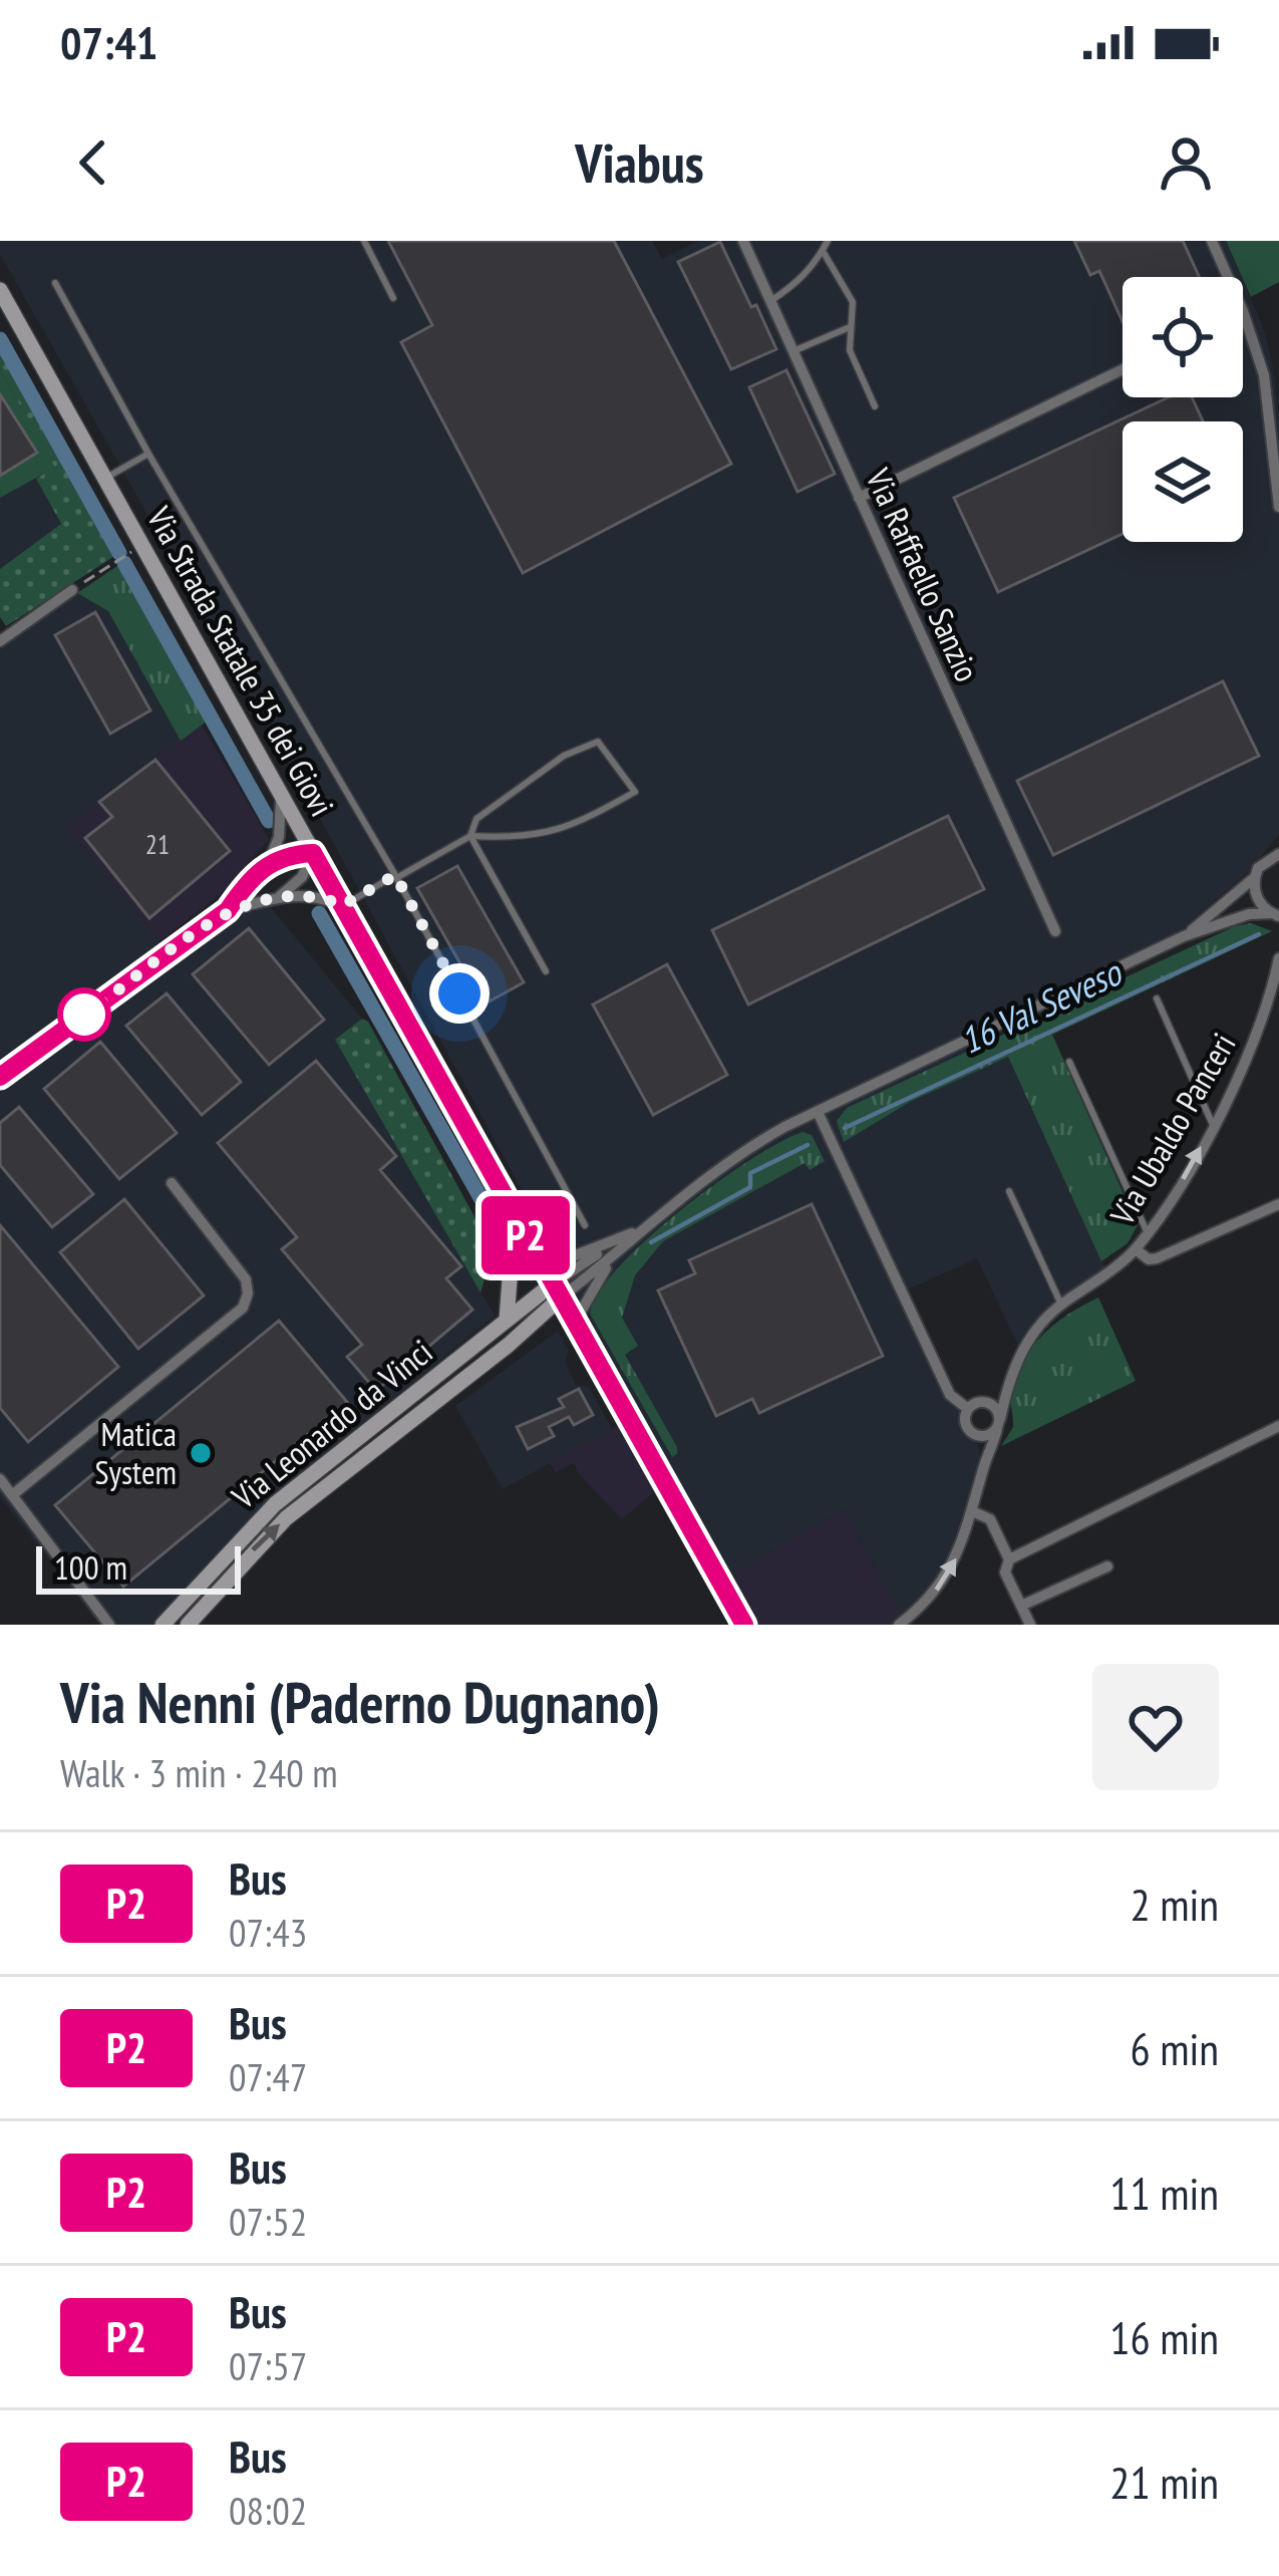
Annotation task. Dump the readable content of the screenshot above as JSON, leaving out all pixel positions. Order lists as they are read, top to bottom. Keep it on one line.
{"streets":{"main road":["Via Strada Statale 35 dei Giovi","Via Leonardo da Vinci"],"street":["Via Raffaello Sanzio","Via Ubaldo Panceri"]},"crossings":[["Via Strada Statale 35 dei Giovi","Via Leonardo da Vinci"]],"water":["16 Val Seveso"],"places":["Matica System"],"lines":["bus line P2"],"house_numbers":["21"],"scale_bar":"100 m","page":{"status":"07:41","header":"Viabus","on_map":"P2","scale":"100 m","heading":["Via Nenni (Paderno Dugnano)","Walk · 3 min · 240 m"],"list":[{"mark":"P2","name":"Bus","note":"07:43","value":"2 min"},{"mark":"P2","name":"Bus","note":"07:47","value":"6 min"},{"mark":"P2","name":"Bus","note":"07:52","value":"11 min"},{"mark":"P2","name":"Bus","note":"07:57","value":"16 min"},{"mark":"P2","name":"Bus","note":"08:02","value":"21 min"}]}}
